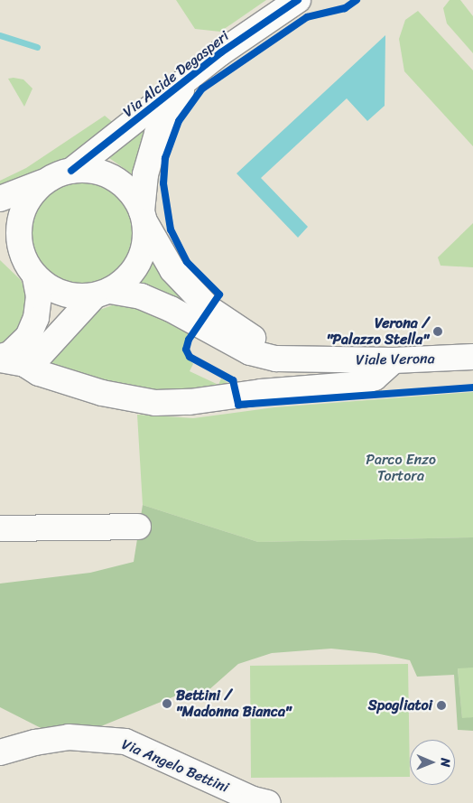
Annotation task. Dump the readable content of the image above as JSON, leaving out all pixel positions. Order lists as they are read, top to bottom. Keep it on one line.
{"streets":{"main road":["Via Alcide Degasperi","Viale Verona","Via Angelo Bettini"]},"crossings":[["Via Alcide Degasperi","Viale Verona"]],"parks":["Parco Enzo Tortora"],"places":["Verona / \"Palazzo Stella\"","Bettini / \"Madonna Bianca\"","Spogliatoi"],"north":"right"}
